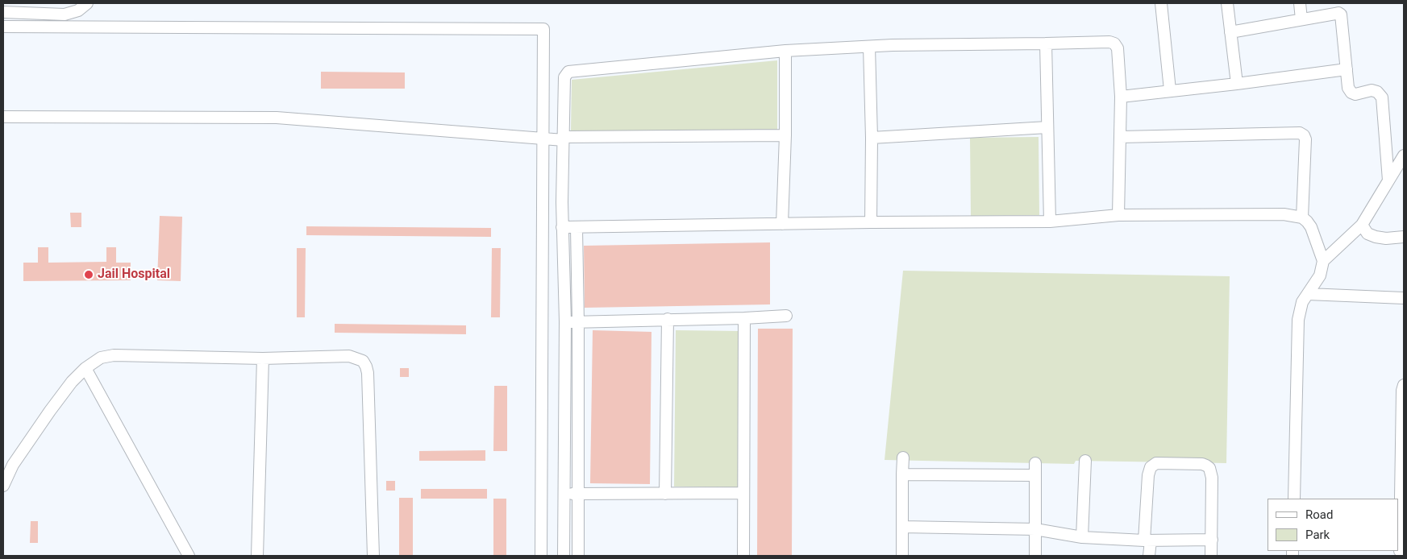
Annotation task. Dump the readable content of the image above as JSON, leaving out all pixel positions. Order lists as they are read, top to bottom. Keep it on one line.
{"places":["Jail Hospital"],"legend":["Road","Park"]}
